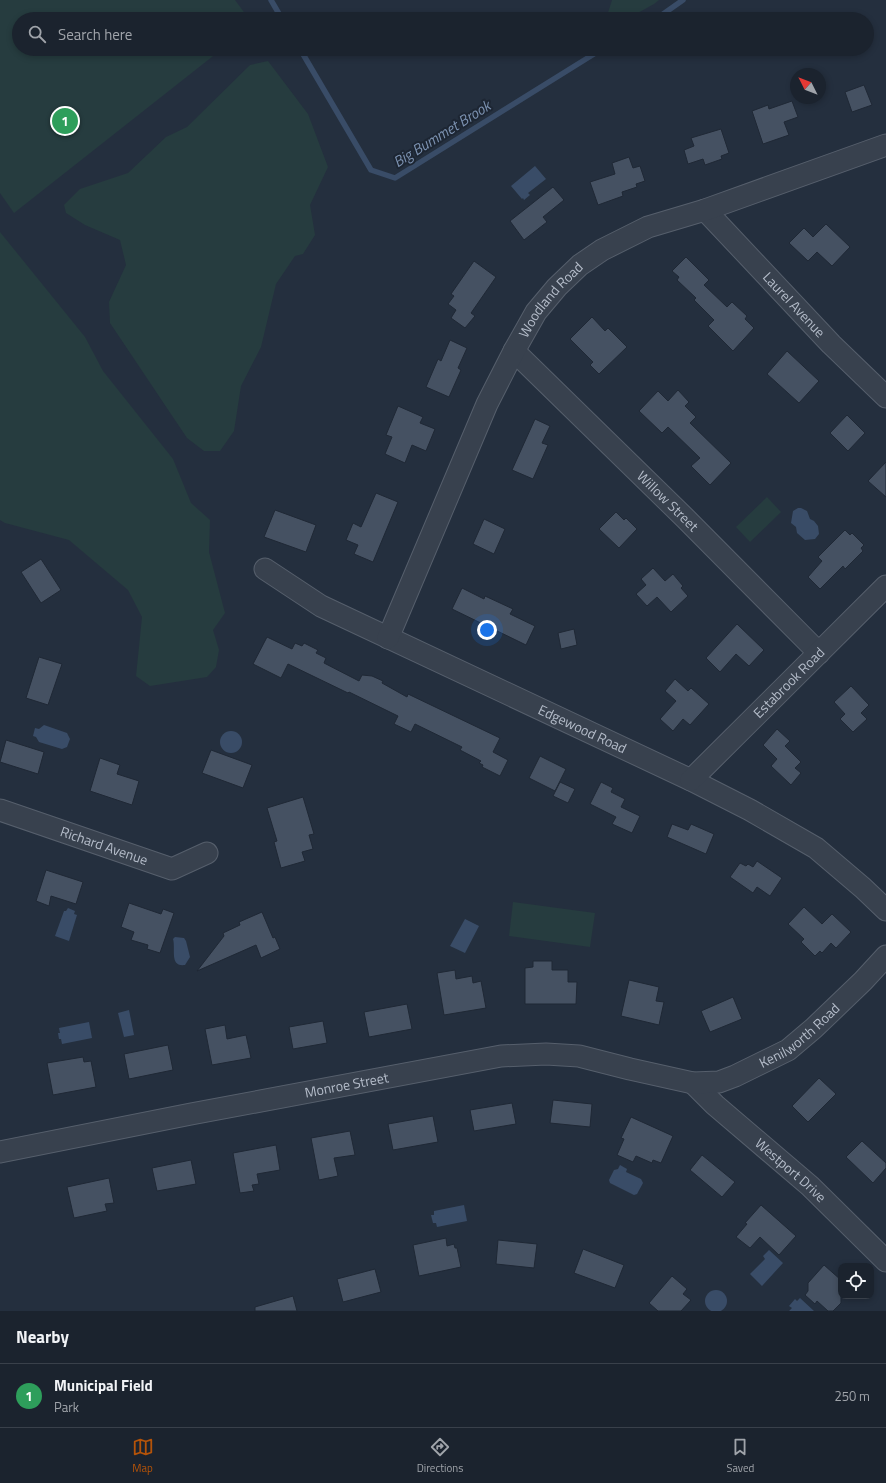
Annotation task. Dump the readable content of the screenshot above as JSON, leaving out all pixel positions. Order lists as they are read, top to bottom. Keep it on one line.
{"streets":{"street":["Woodland Road","Laurel Avenue","Willow Street","Estabrook Road","Edgewood Road","Richard Avenue","Kenilworth Road","Monroe Street","Westport Drive"]},"crossings":[["Woodland Road","Laurel Avenue"],["Woodland Road","Willow Street"],["Woodland Road","Edgewood Road"],["Willow Street","Estabrook Road"],["Estabrook Road","Edgewood Road"],["Kenilworth Road","Monroe Street"],["Kenilworth Road","Westport Drive"],["Monroe Street","Westport Drive"]],"water":["Big Bummet Brook"],"north":"top left","page":{"search":"Search here","pins":"1","heading":"Nearby","list":[{"mark":"1","name":"Municipal Field","note":"Park","value":"250 m"}],"nav":["Map","Directions","Saved"]}}
